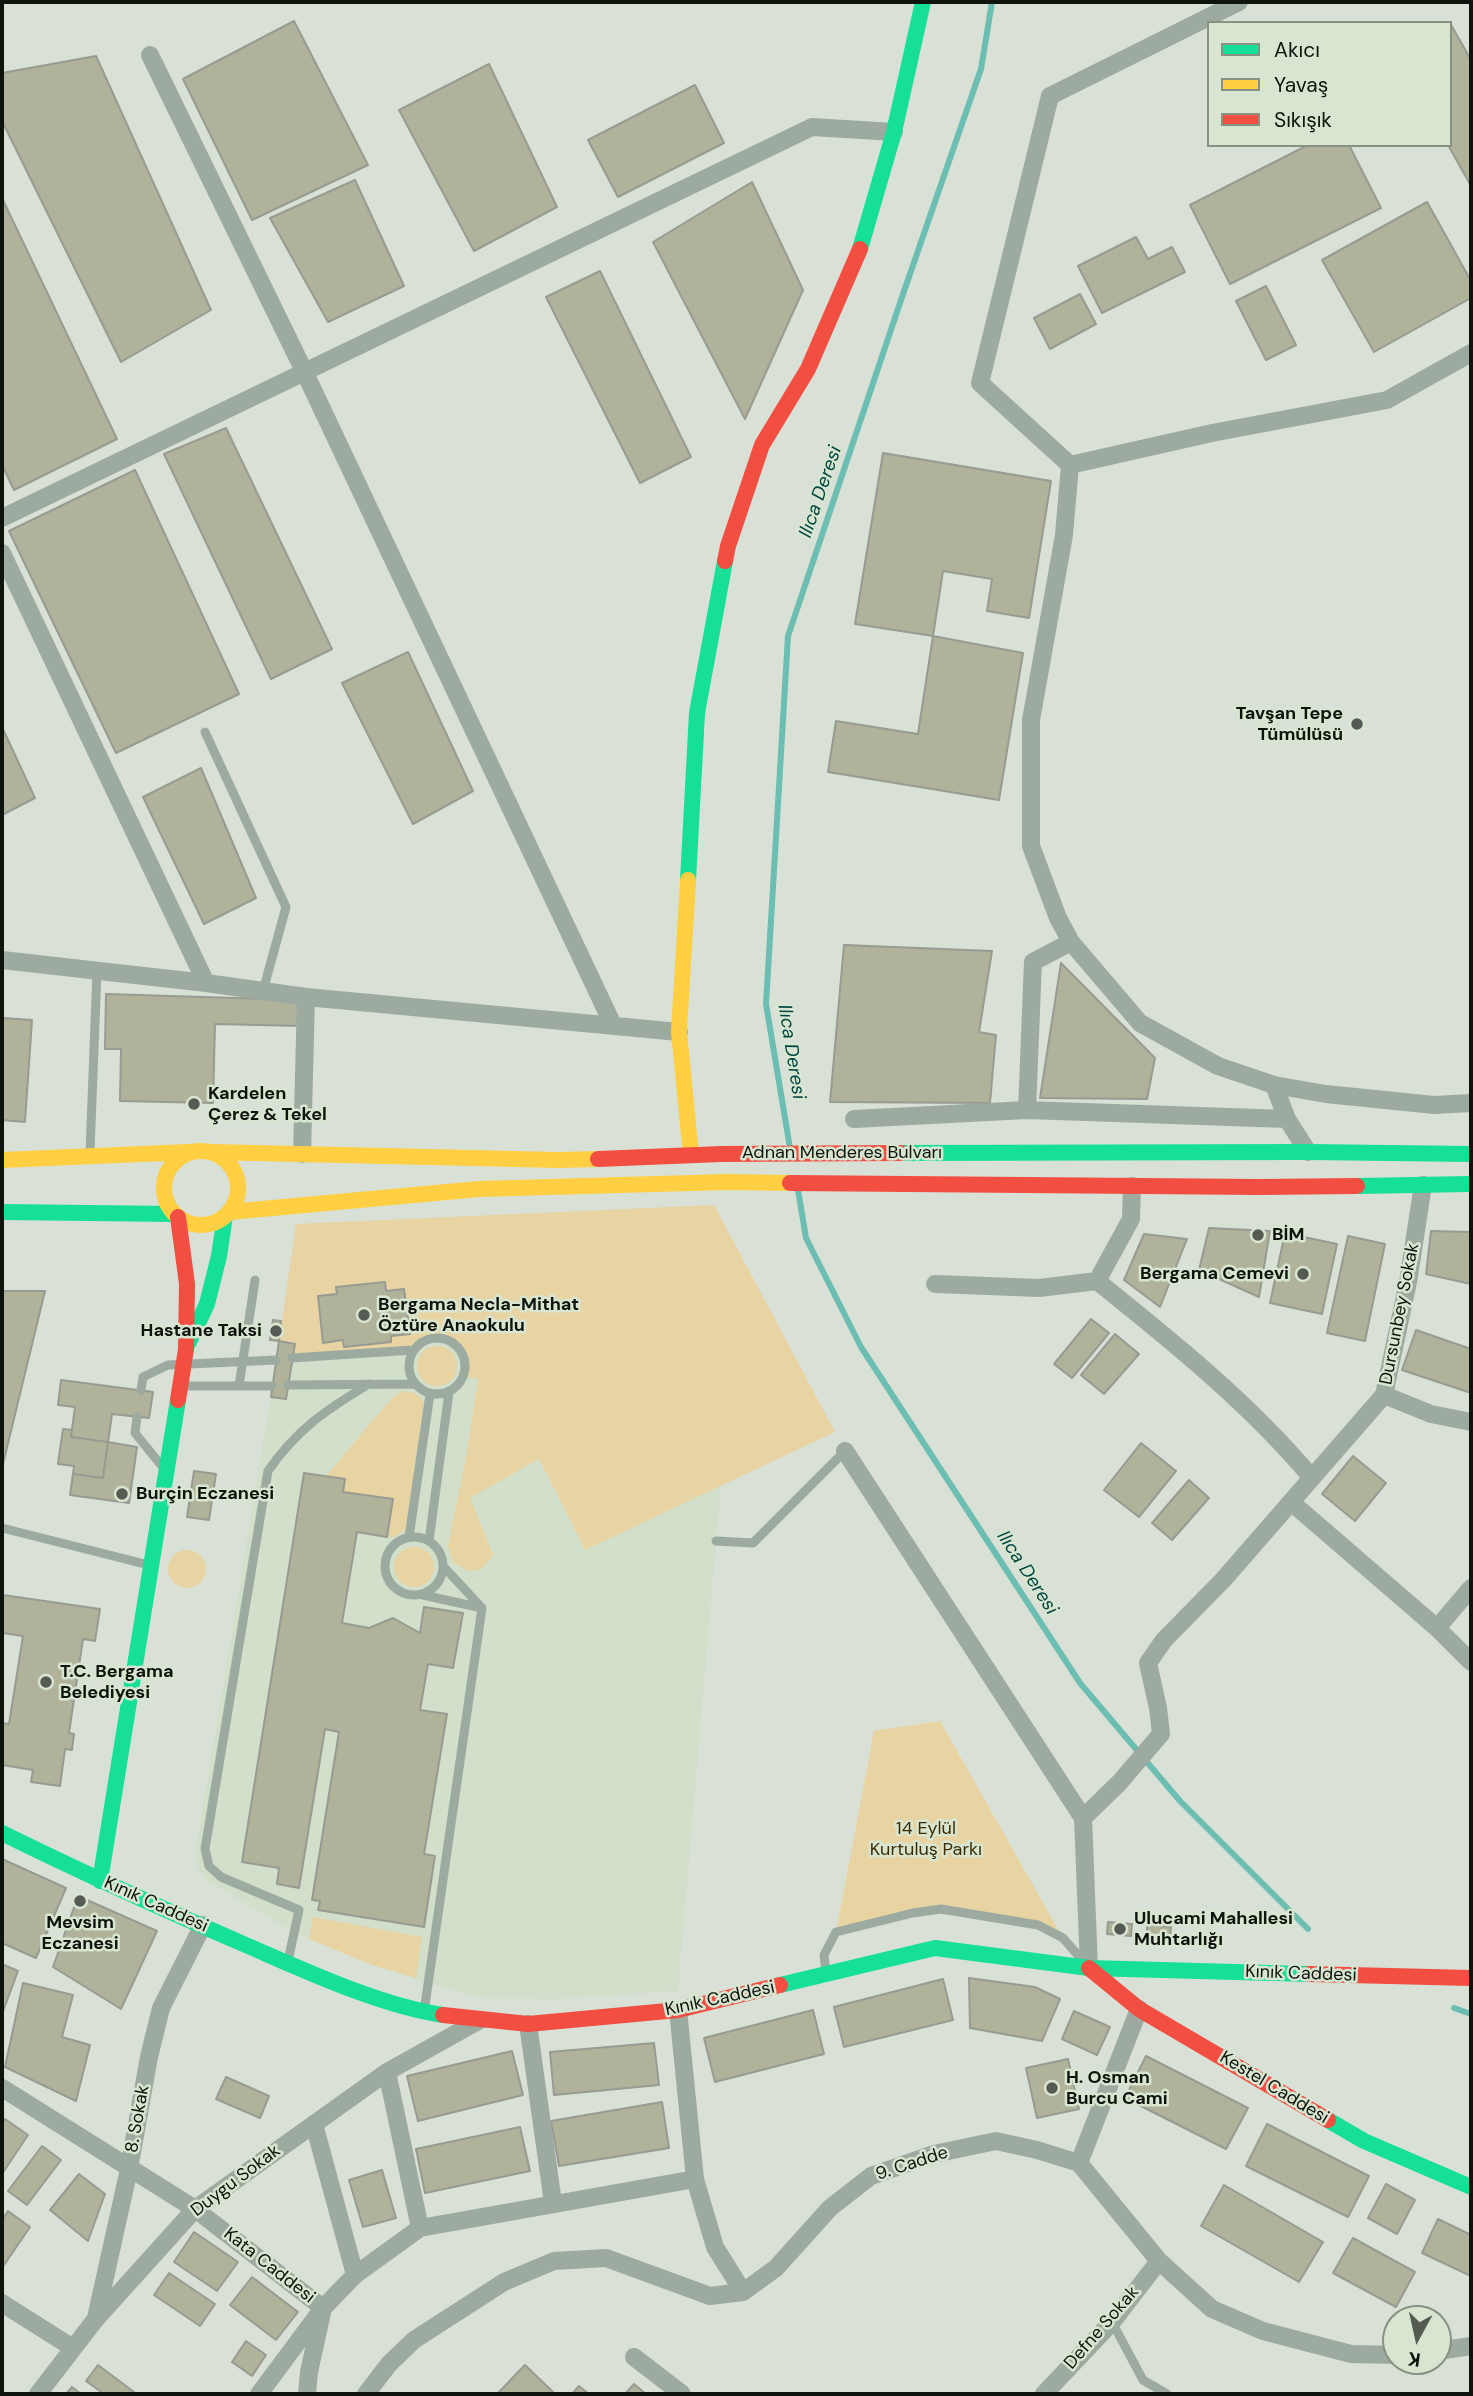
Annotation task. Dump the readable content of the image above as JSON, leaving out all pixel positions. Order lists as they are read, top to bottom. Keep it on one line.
{"streets":{"main road":["Adnan Menderes Bulvarı","Kınık Caddesi","Kestel Caddesi"],"street":["Dursunbey Sokak","8. Sokak","9. Cadde","Duygu Sokak","Kata Caddesi","Defne Sokak"]},"crossings":[["Adnan Menderes Bulvarı","Dursunbey Sokak"],["Kınık Caddesi","Kestel Caddesi"],["Kınık Caddesi","8. Sokak"],["Kınık Caddesi","Duygu Sokak"],["8. Sokak","Duygu Sokak"],["8. Sokak","Kata Caddesi"],["Duygu Sokak","Kata Caddesi"]],"water":["Ilıca Deresi"],"parks":["14 Eylül Kurtuluş Parkı"],"places":["Tavşan Tepe Tümülüsü","Kardelen Çerez & Tekel","BİM","Bergama Cemevi","Bergama Necla-Mithat Öztüre Anaokulu","Hastane Taksi","Burçin Eczanesi","T.C. Bergama Belediyesi","Mevsim Eczanesi","Ulucami Mahallesi Muhtarlığı","H. Osman Burcu Cami"],"legend":["Akıcı","Yavaş","Sıkışık"],"north":"bottom"}
